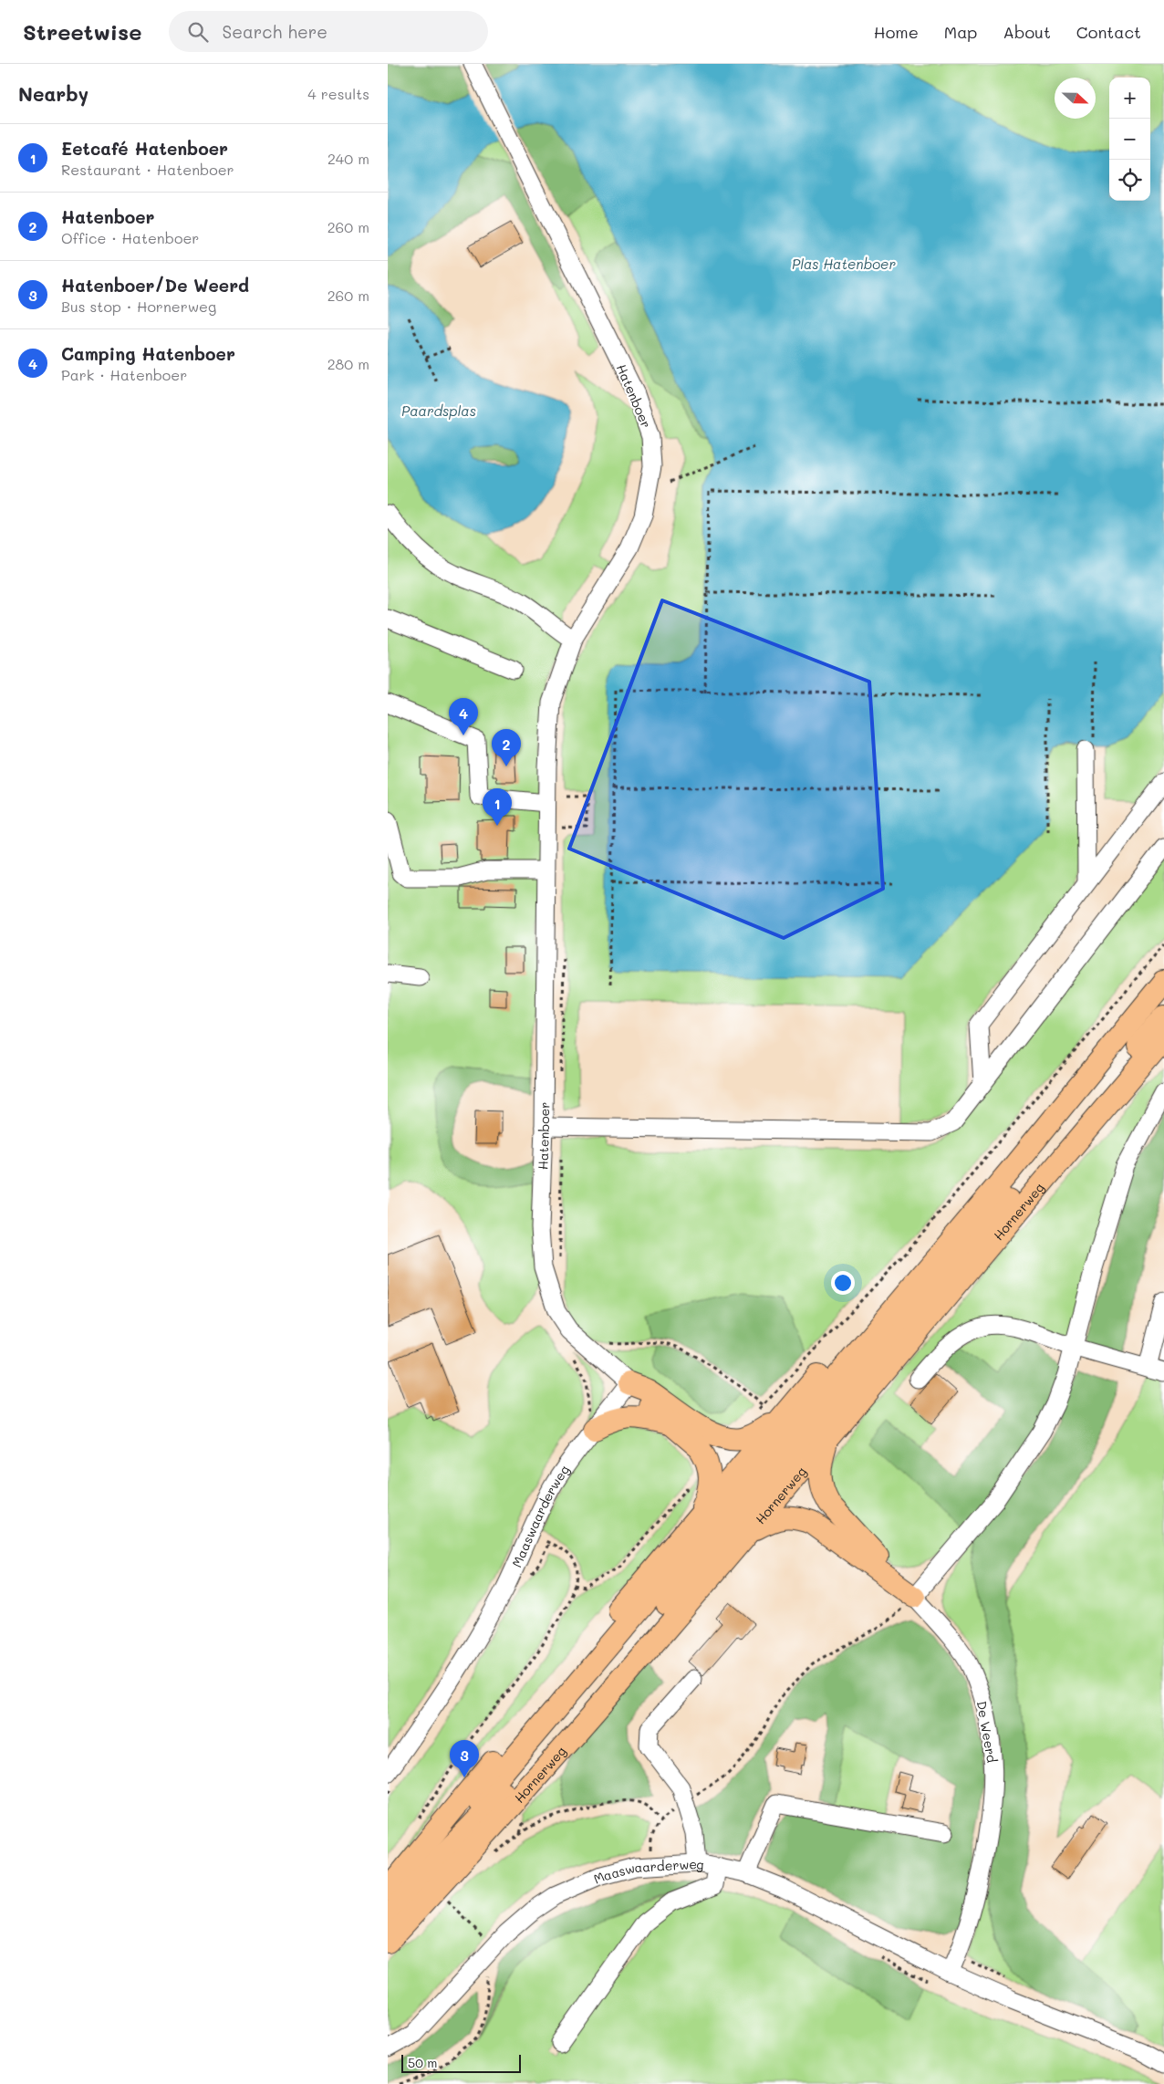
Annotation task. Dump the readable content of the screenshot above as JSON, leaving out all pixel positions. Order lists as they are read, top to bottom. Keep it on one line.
{"streets":{"main road":["Hornerweg"],"street":["Hatenboer","Maaswaarderweg","De Weerd"]},"crossings":[["Hatenboer","Maaswaarderweg"],["Maaswaarderweg","De Weerd"]],"water":["Plas Hatenboer","Paardsplas"],"scale_bar":"50 m","north":"right","page":{"header":"Streetwise","search":"Search here","nav":["Home","Map","About","Contact"],"heading":["Nearby","4 results"],"map_buttons":["+","−"],"list":[{"mark":"1","name":"Eetcafé Hatenboer","note":"Restaurant · Hatenboer","value":"240 m"},{"mark":"2","name":"Hatenboer","note":"Office · Hatenboer","value":"260 m"},{"mark":"3","name":"Hatenboer/De Weerd","note":"Bus stop · Hornerweg","value":"260 m"},{"mark":"4","name":"Camping Hatenboer","note":"Park · Hatenboer","value":"280 m"}],"pins":["4","2","1","3"],"scale":"50 m"}}
